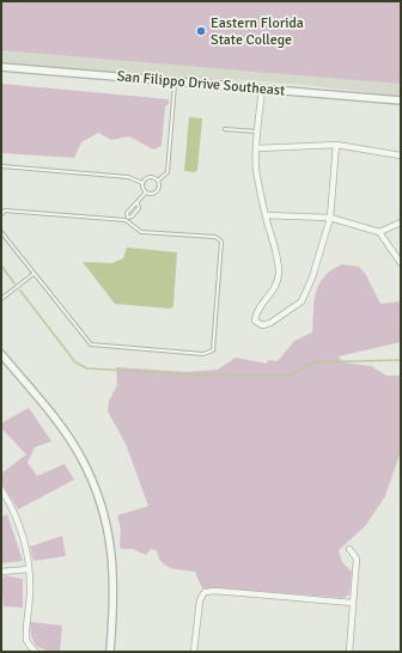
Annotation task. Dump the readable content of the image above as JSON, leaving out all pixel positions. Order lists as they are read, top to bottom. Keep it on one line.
{"streets":{"street":["San Filippo Drive Southeast"]},"places":["Eastern Florida State College"]}
